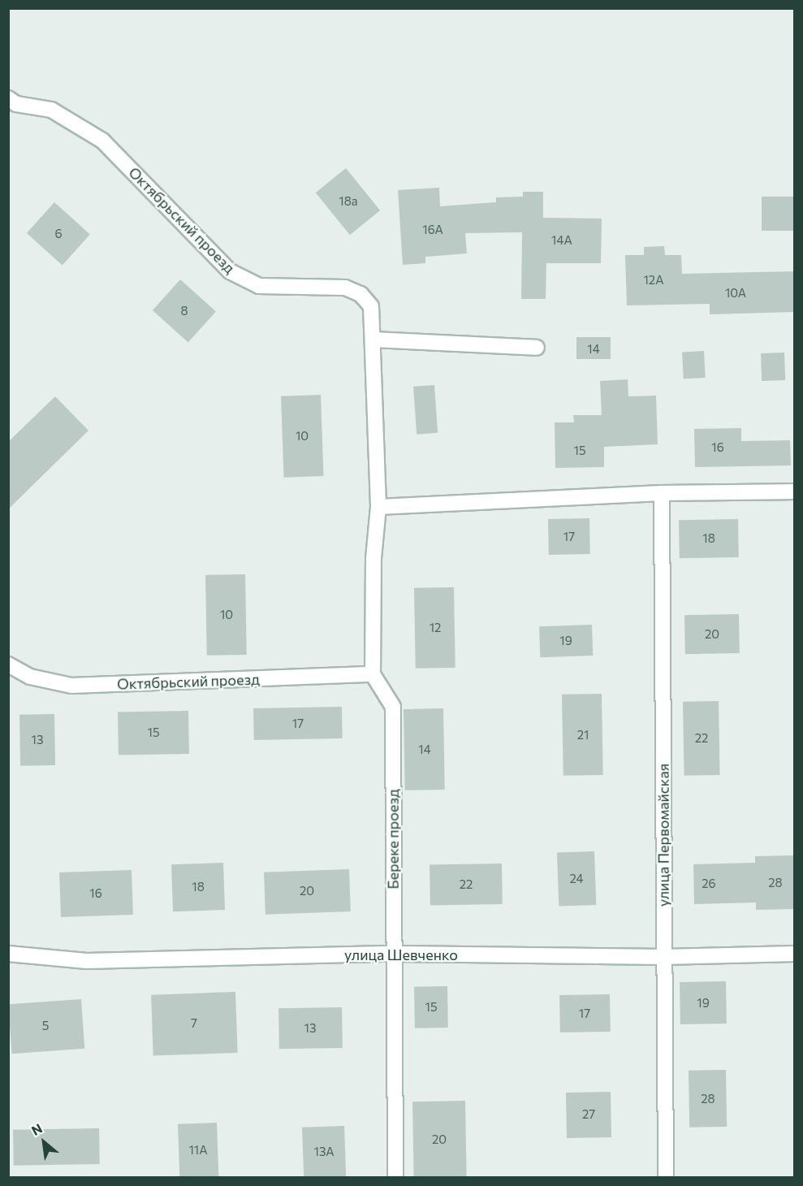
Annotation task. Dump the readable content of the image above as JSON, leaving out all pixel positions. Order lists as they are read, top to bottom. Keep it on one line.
{"streets":{"street":["Октябрьский проезд","улица Первомайская","Береке проезд","улица Шевченко"]},"crossings":[["Октябрьский проезд","Береке проезд"],["улица Первомайская","улица Шевченко"],["Береке проезд","улица Шевченко"]],"house_numbers":["18а","16А","6","14А","12А","10А","8","14","10","16","15","17","18","10","12","20","19","17","15","21","22","13","14","24","28","26","22","18","20","16","19","15","17","7","5","13","28","27","20","11А","13А"],"north":"top left"}
